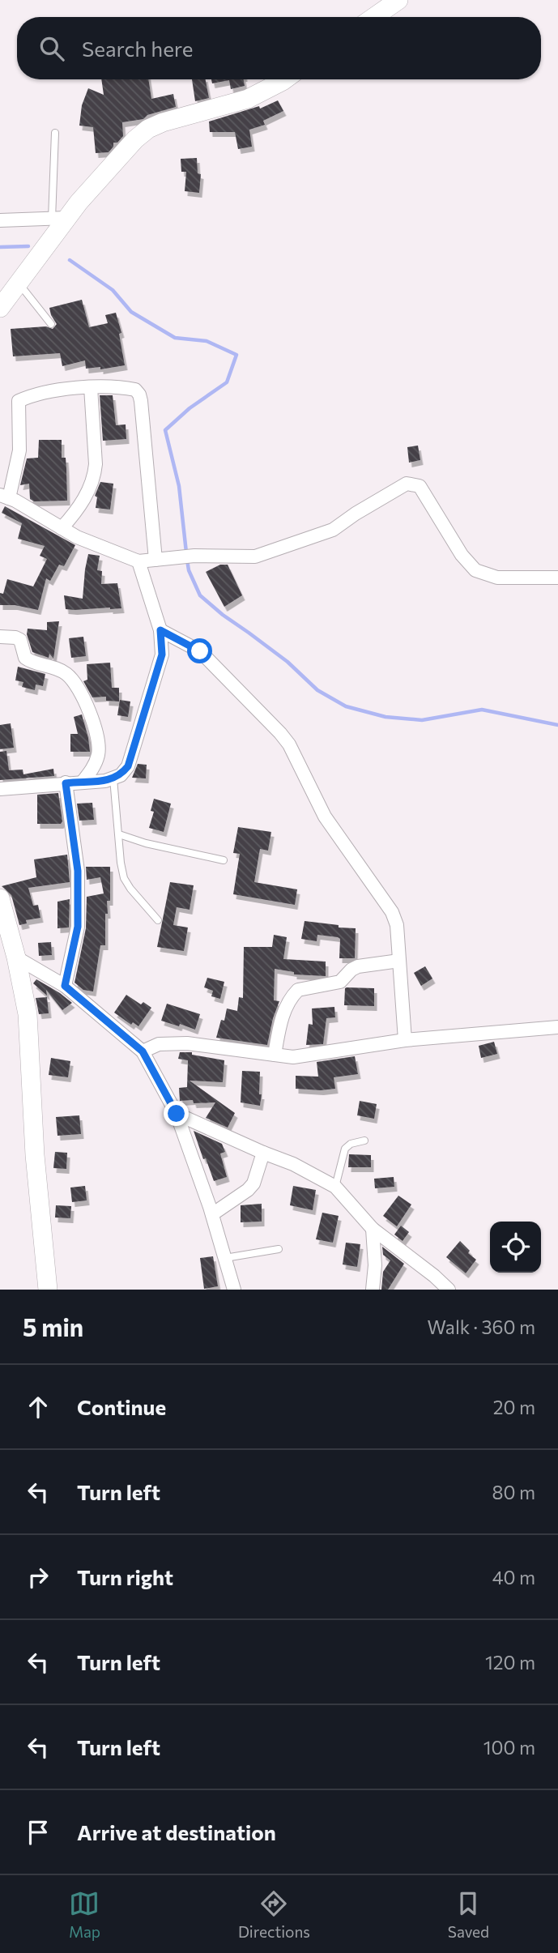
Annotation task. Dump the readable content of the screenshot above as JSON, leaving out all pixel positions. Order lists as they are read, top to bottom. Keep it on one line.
{"page":{"search":"Search here","heading":["5 min","Walk · 360 m"],"list":[["Continue","20 m"],["Turn left","80 m"],["Turn right","40 m"],["Turn left","120 m"],["Turn left","100 m"],"Arrive at destination"],"nav":["Map","Directions","Saved"]}}
